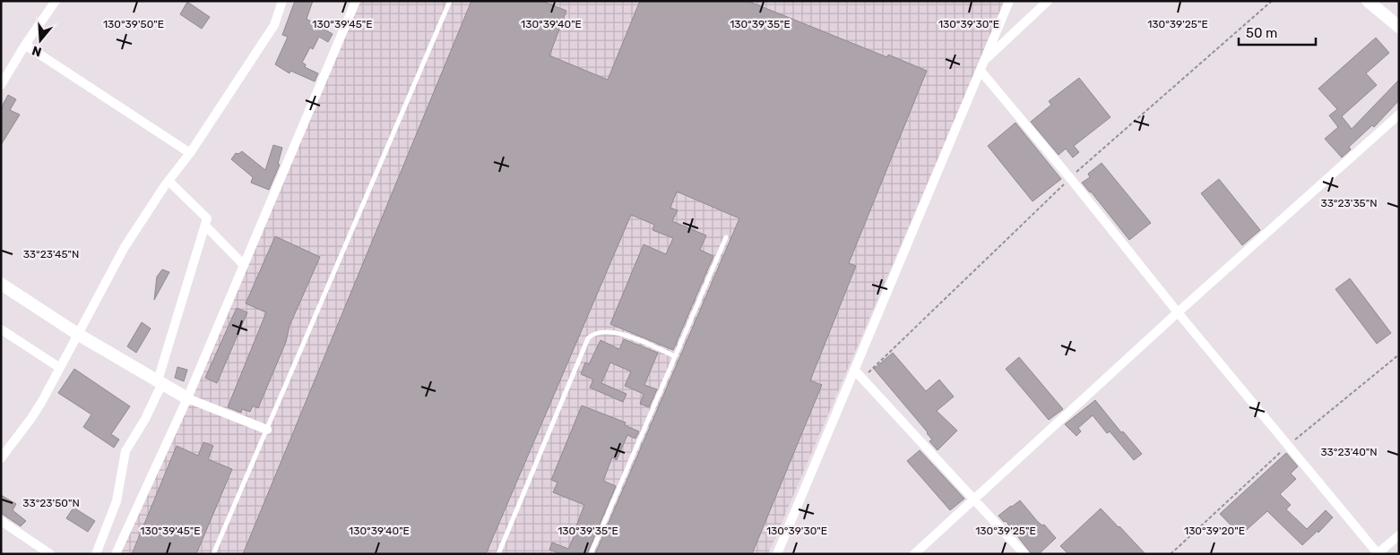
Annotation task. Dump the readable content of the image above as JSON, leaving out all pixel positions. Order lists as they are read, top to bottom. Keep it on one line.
{"scale_bar":"50 m","north":"bottom","coordinates":["130°39'50\"E","130°39'45\"E","130°39'40\"E","130°39'35\"E","130°39'30\"E","130°39'25\"E","33°23'35\"N","33°23'45\"N","33°23'40\"N","33°23'50\"N","130°39'20\"E"]}
